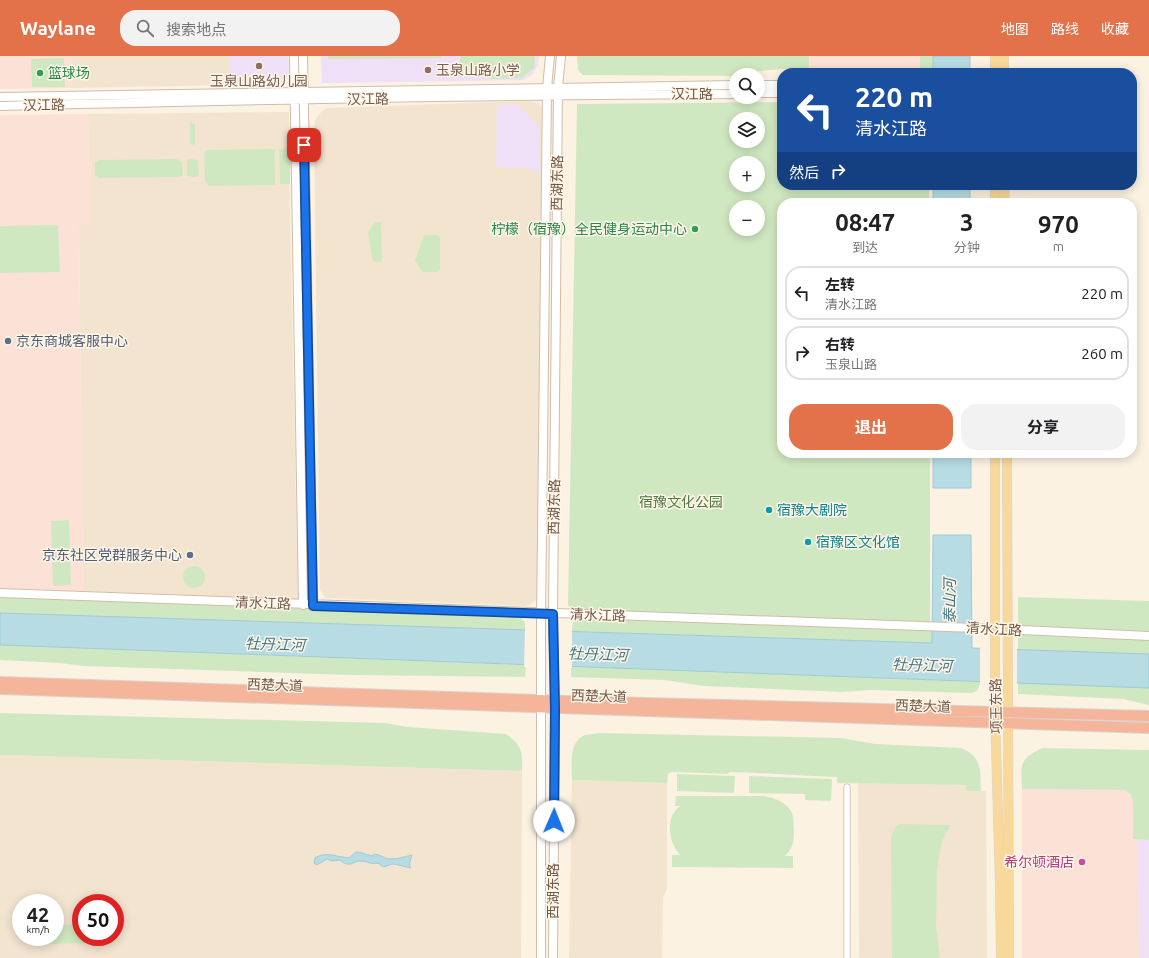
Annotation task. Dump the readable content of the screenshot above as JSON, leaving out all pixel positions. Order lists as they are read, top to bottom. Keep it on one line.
{"streets":{"highway":["西楚大道"],"main road":["项王东路"],"street":["汉江路","西湖东路","清水江路"]},"crossings":[["汉江路","西湖东路"],["西湖东路","清水江路"],["西湖东路","西楚大道"],["清水江路","项王东路"],["西楚大道","项王东路"]],"water":["泰山河","牡丹江河"],"parks":["宿豫文化公园"],"places":["玉泉山路幼儿园","玉泉山路小学","篮球场","柠檬（宿豫）全民健身运动中心","京东商城客服中心","宿豫大剧院","宿豫区文化馆","京东社区党群服务中心","希尔顿酒店"],"page":{"header":"Waylane","search":"搜索地点","nav":["地图","路线","收藏"],"map_buttons":["+","−"],"turn":["220 m","清水江路"],"then":"然后","eta":["08:47","到达","3","分钟","970","m"],"list":[{"name":"左转","note":"清水江路","value":"220 m"},{"name":"右转","note":"玉泉山路","value":"260 m"}],"buttons":["退出","分享"],"speed":"42 km/h","limit":"50"}}
